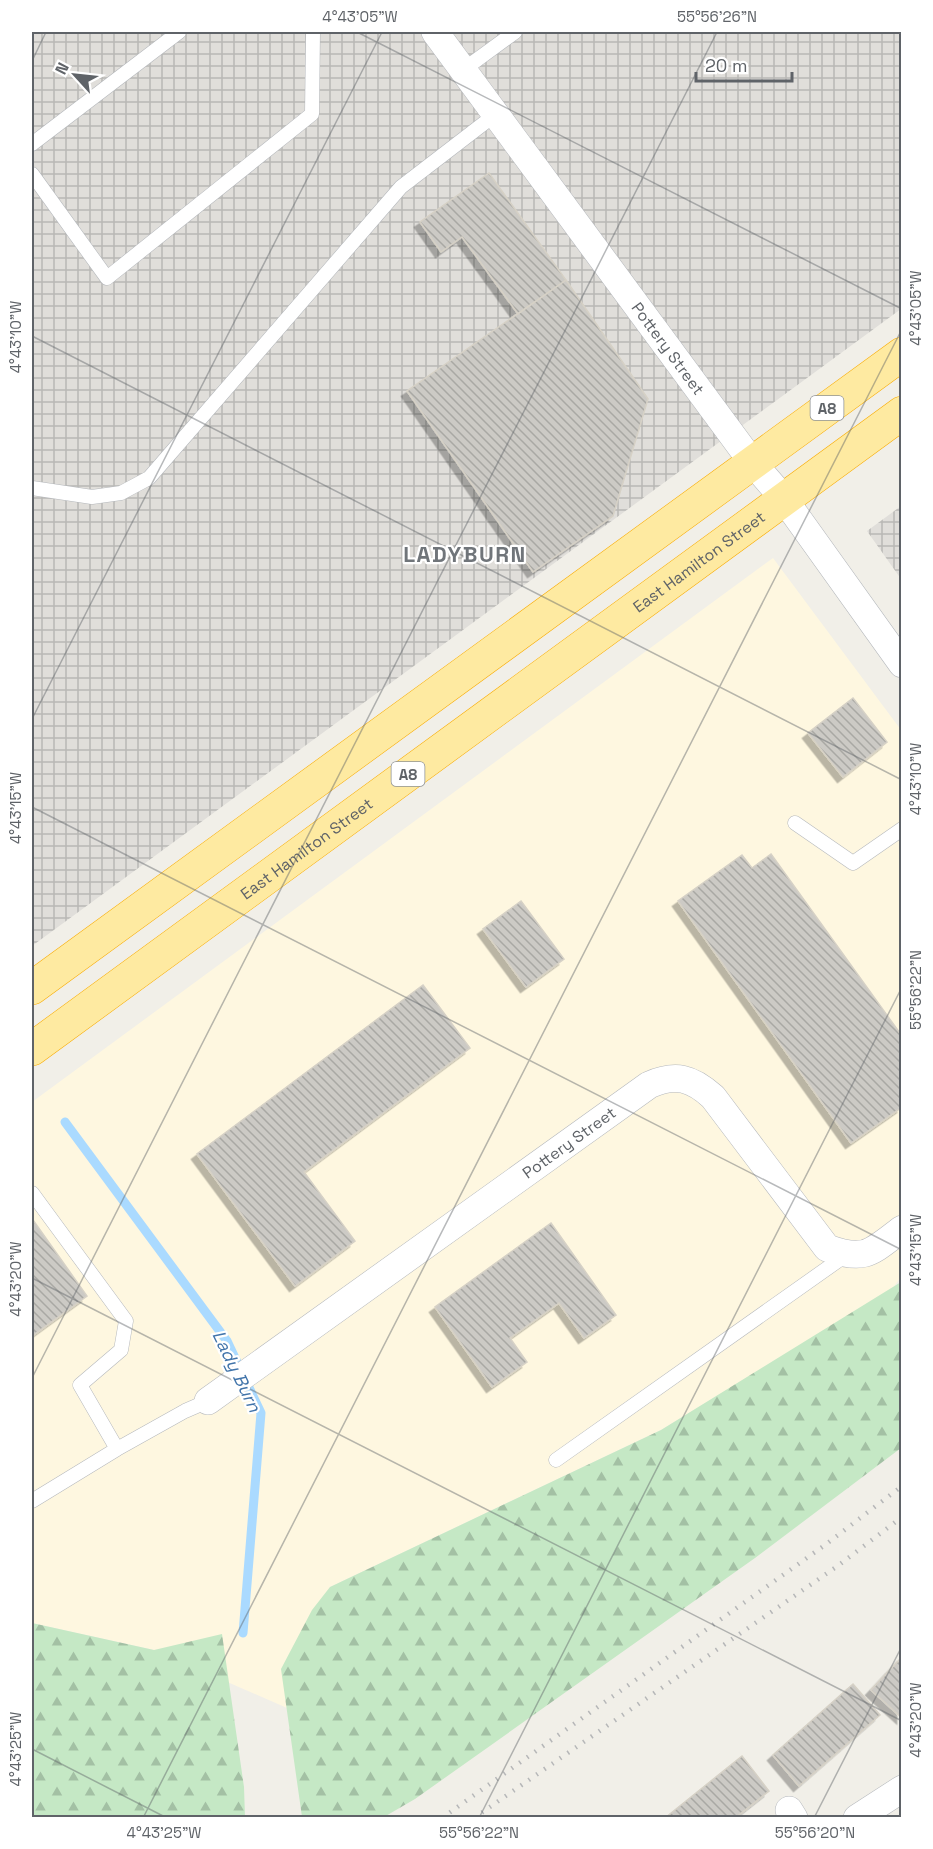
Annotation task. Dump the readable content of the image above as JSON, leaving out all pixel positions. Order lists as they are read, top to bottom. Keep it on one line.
{"streets":{"highway":["A8","East Hamilton Street"],"street":["Pottery Street"]},"crossings":[["Pottery Street","A8"],["Pottery Street","East Hamilton Street"],["A8","East Hamilton Street"]],"districts":["LADYBURN"],"water":["Lady Burn"],"scale_bar":"20 m","north":"top left","coordinates":["4°43'05\"W","55°56'26\"N","4°43'10\"W","4°43'15\"W","55°56'22\"N","4°43'20\"W","4°43'25\"W","55°56'20\"N"]}
